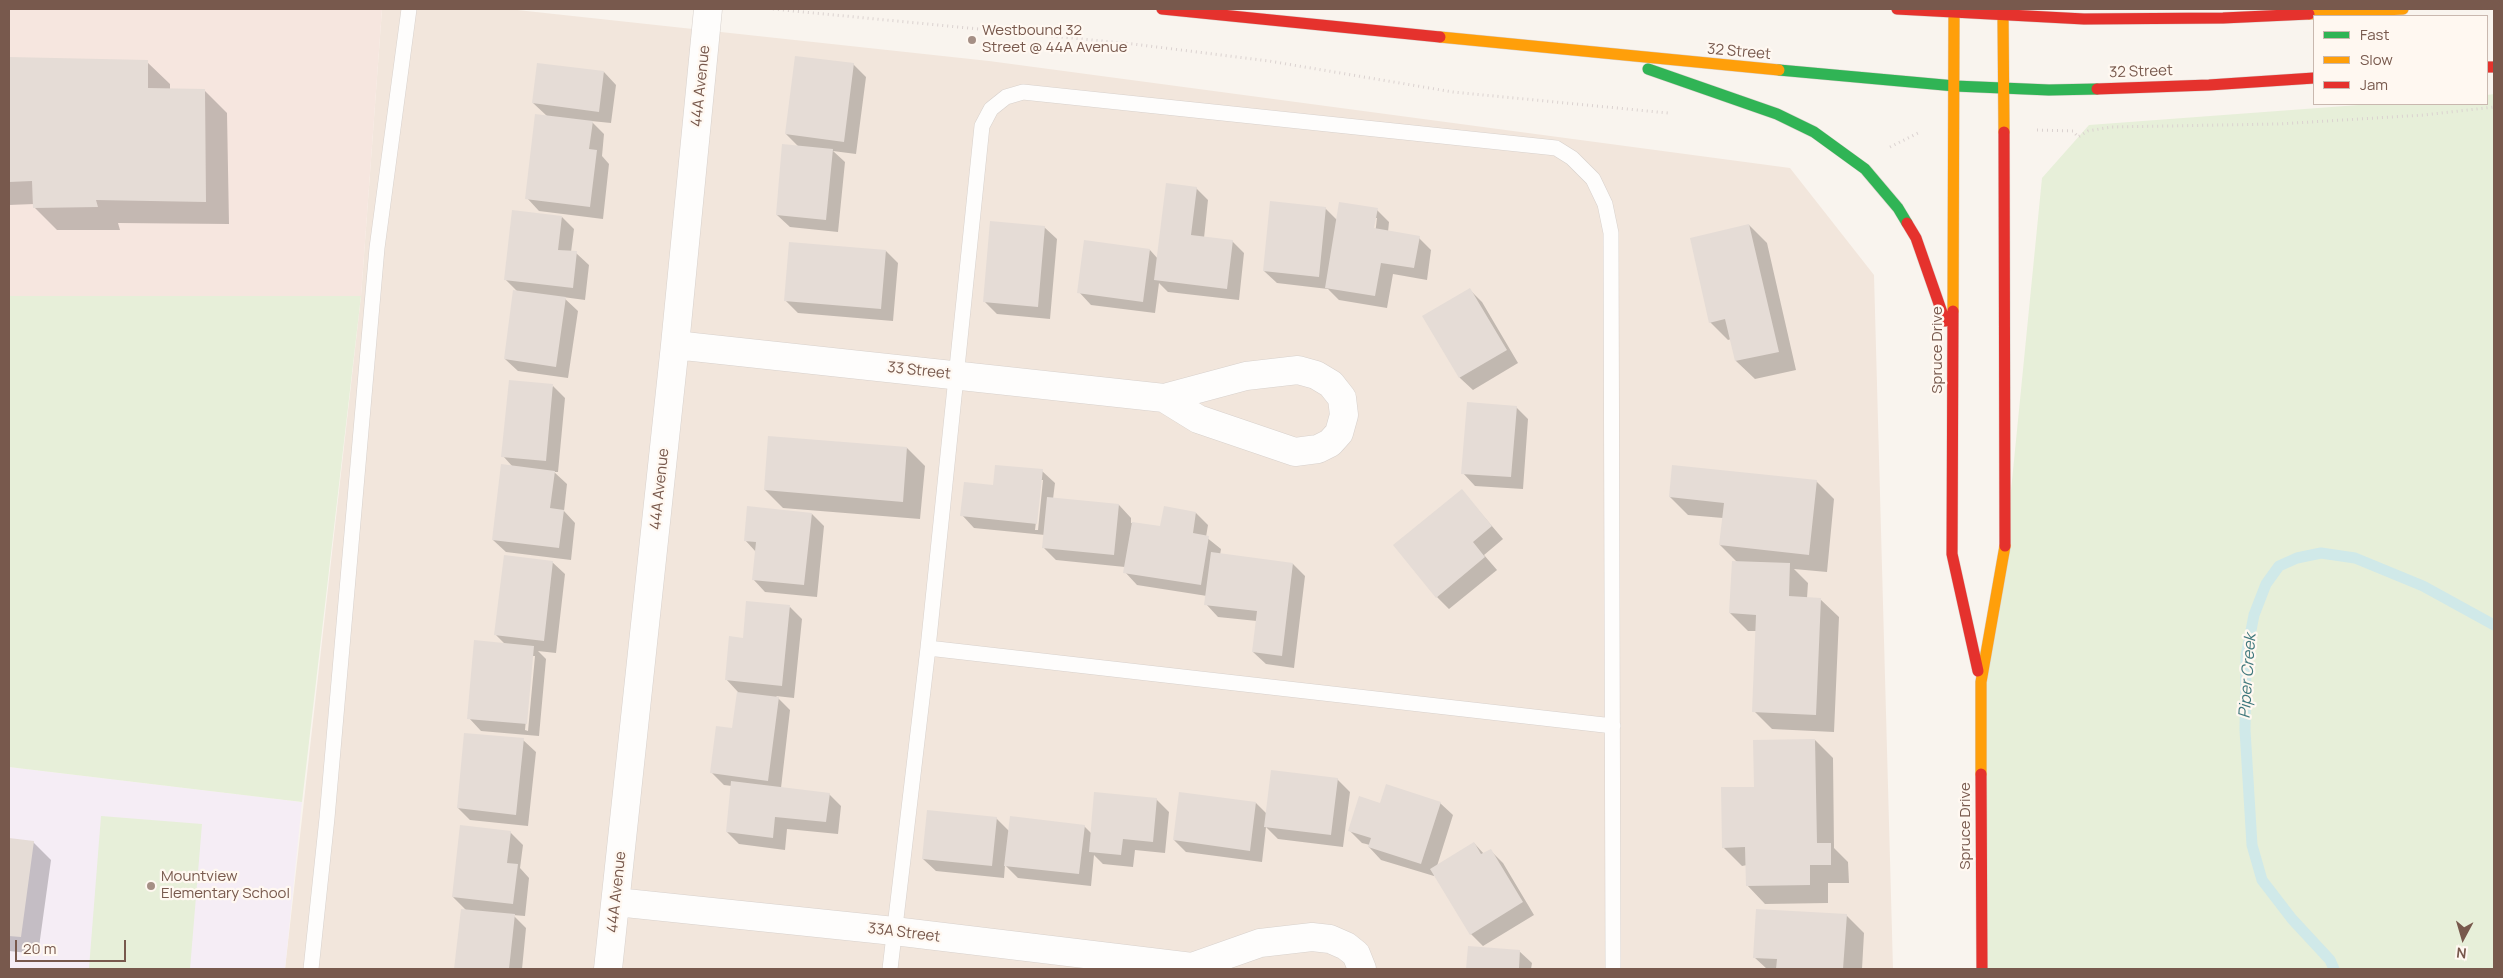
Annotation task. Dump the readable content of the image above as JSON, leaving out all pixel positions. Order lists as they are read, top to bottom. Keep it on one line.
{"streets":{"main road":["32 Street","Spruce Drive"],"street":["44A Avenue","33 Street","33A Street"]},"crossings":[["32 Street","Spruce Drive"],["44A Avenue","33 Street"],["44A Avenue","33A Street"]],"water":["Piper Creek"],"places":["Westbound 32 Street @ 44A Avenue","Mountview Elementary School"],"legend":["Fast","Slow","Jam"],"scale_bar":"20 m","north":"bottom"}
